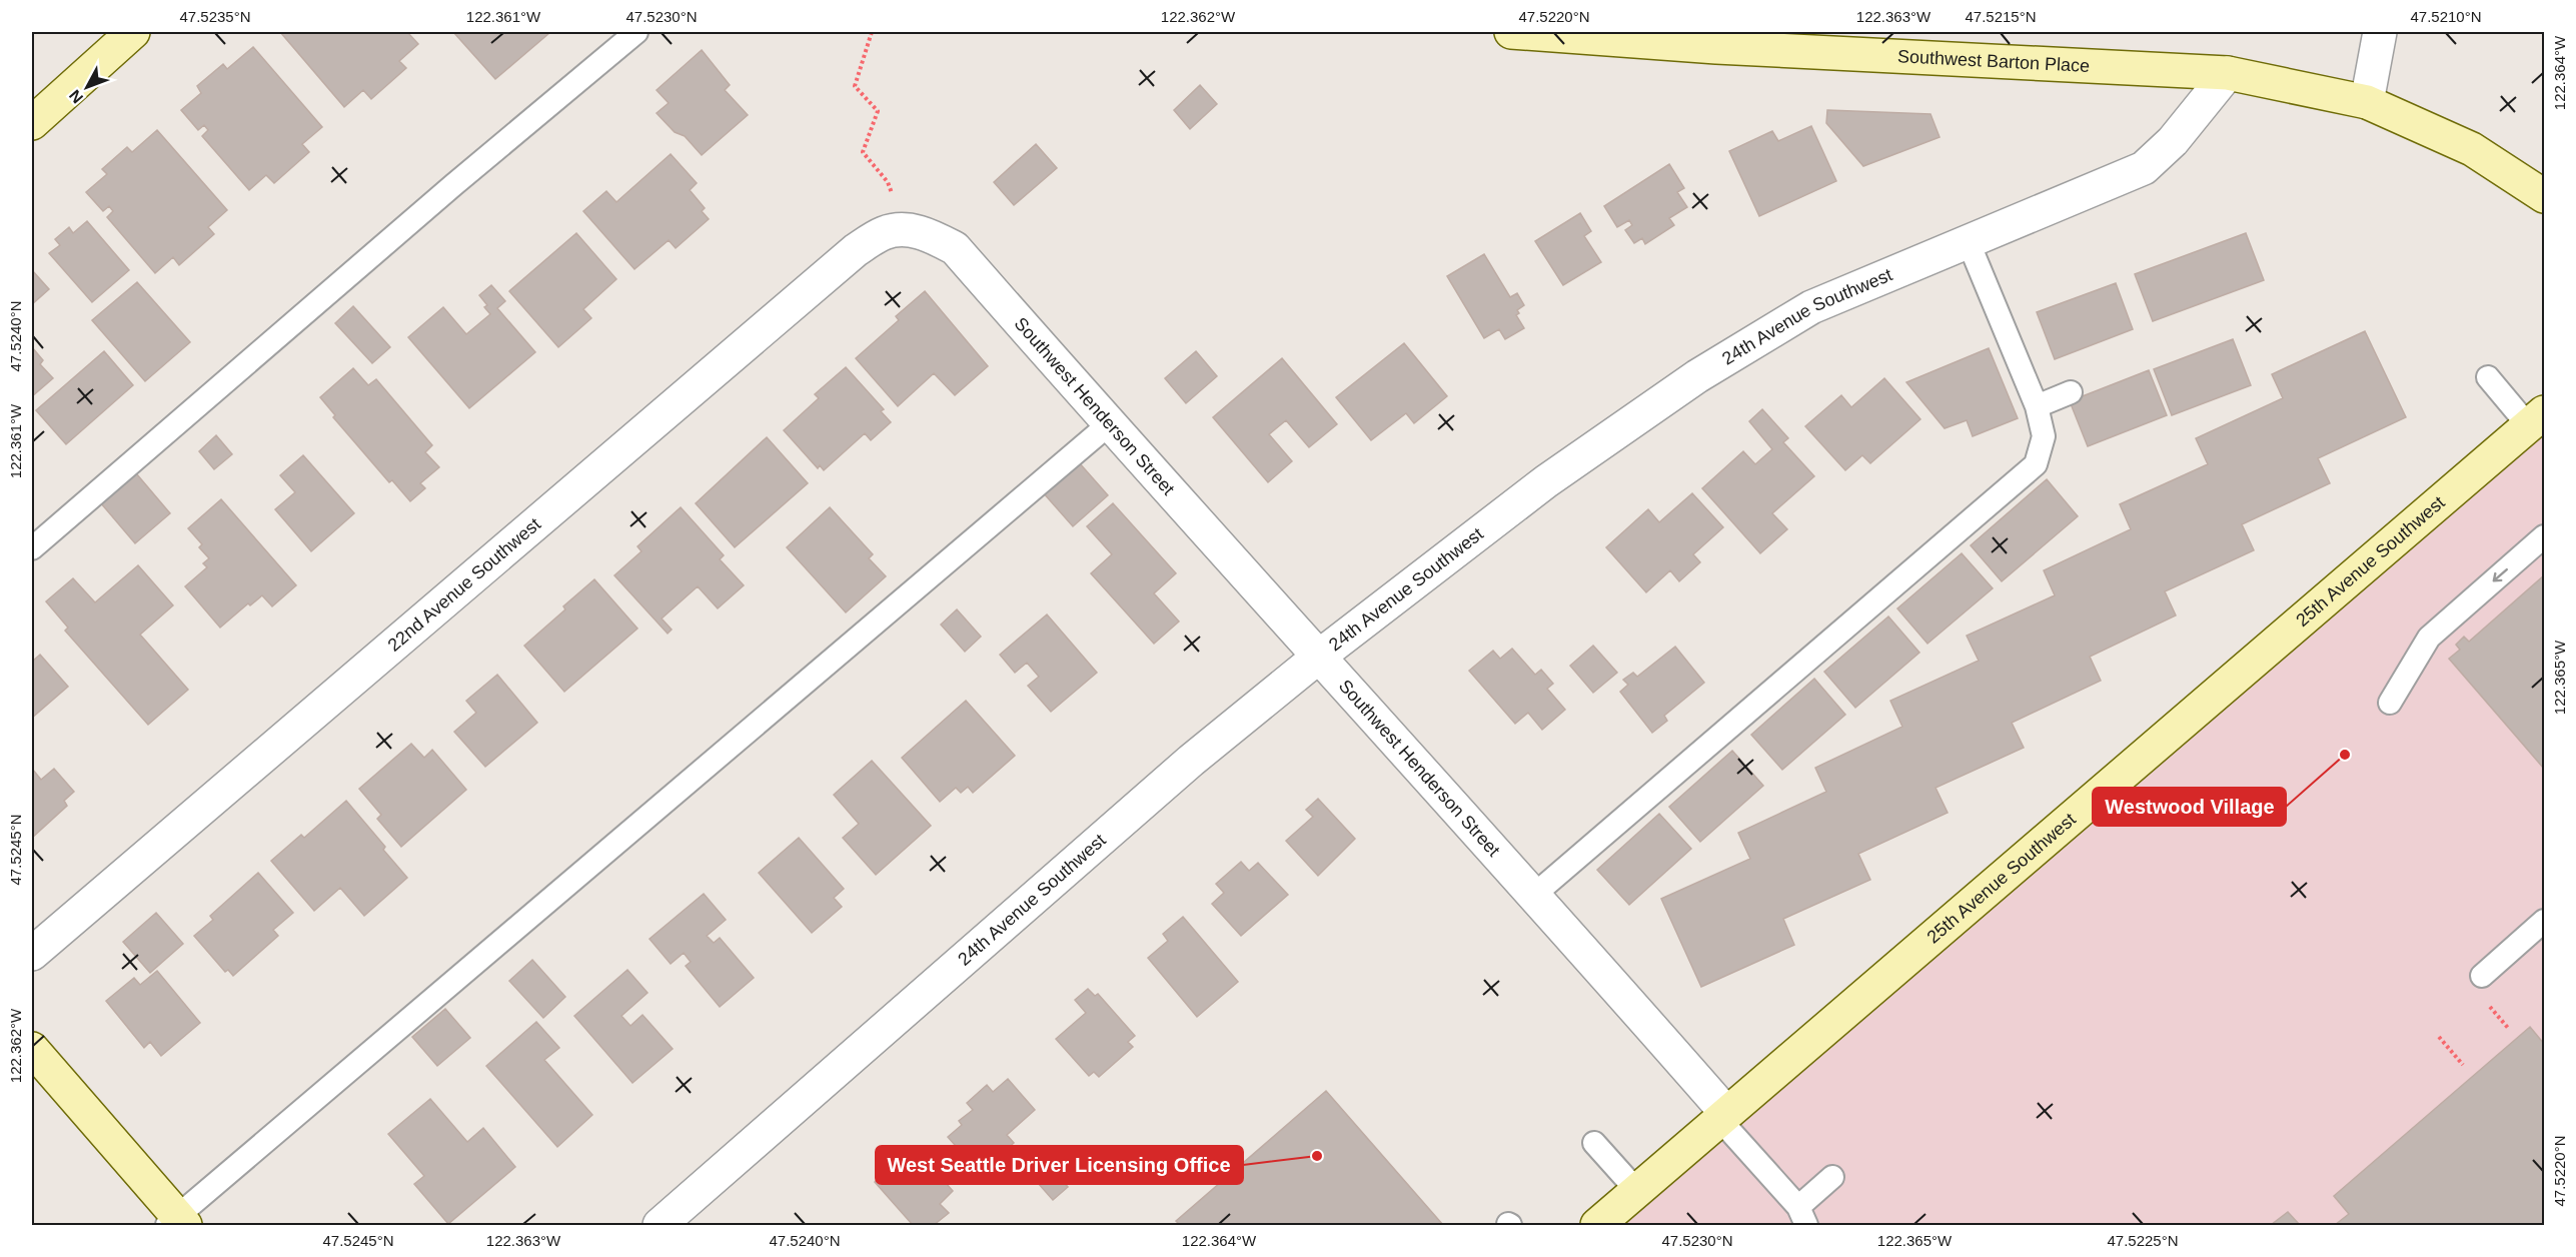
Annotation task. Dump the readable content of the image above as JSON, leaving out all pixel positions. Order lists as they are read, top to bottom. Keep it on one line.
{"streets":{"street":["Southwest Barton Place","24th Avenue Southwest","Southwest Henderson Street","25th Avenue Southwest","22nd Avenue Southwest"]},"crossings":[["Southwest Barton Place","24th Avenue Southwest"],["24th Avenue Southwest","Southwest Henderson Street"],["Southwest Henderson Street","25th Avenue Southwest"],["Southwest Henderson Street","22nd Avenue Southwest"]],"places":["Westwood Village","West Seattle Driver Licensing Office"],"north":"bottom left","coordinates":["47.5235°N","122.361°W","47.5230°N","122.362°W","47.5220°N","122.363°W","47.5215°N","47.5210°N","122.364°W","47.5240°N","122.365°W","47.5245°N","47.5225°N"]}
